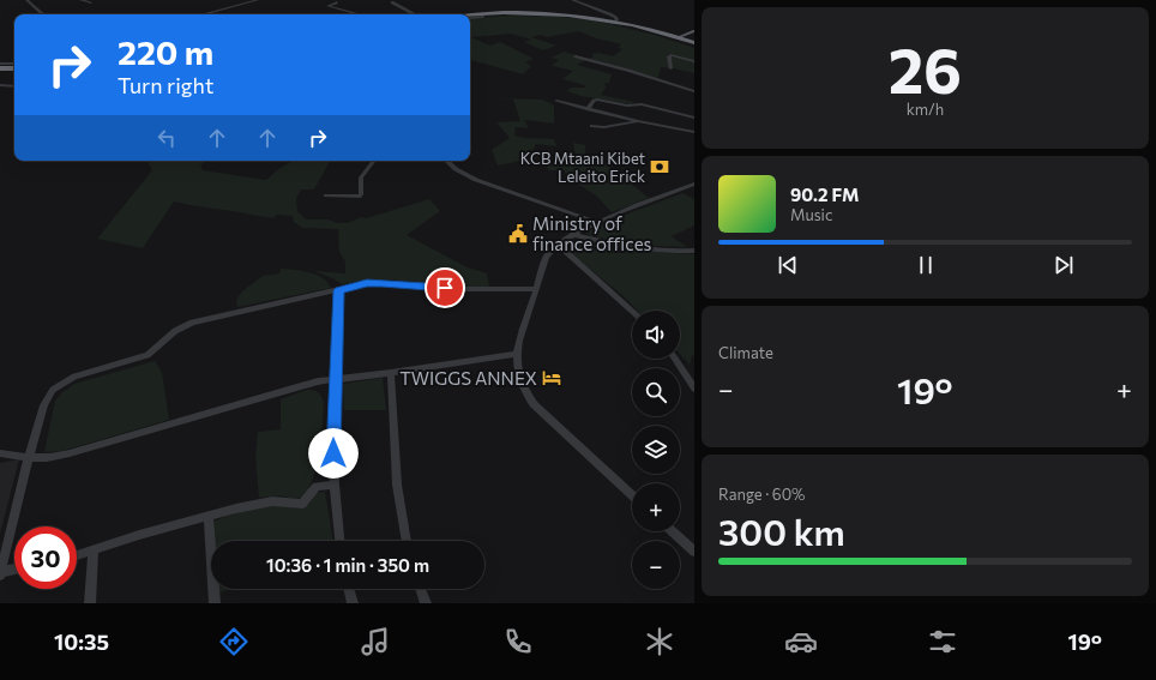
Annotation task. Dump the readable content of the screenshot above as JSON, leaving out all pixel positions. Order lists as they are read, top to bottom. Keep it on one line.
{"places":{"bank":["KCB Mtaani Kibet Leleito Erick"],"public building":["Ministry of finance offices"],"hotel":["TWIGGS ANNEX"]},"page":{"tile":[["26","km/h"],"Climate",["Range · 60%","300 km"]],"turn":["220 m","Turn right"],"song":["90.2 FM","Music"],"map_buttons":["+","−"],"heat":["−","19°","+"],"limit":"30","trip":"10:36 · 1 min · 350 m","tabs":["10:35","19°"]}}
